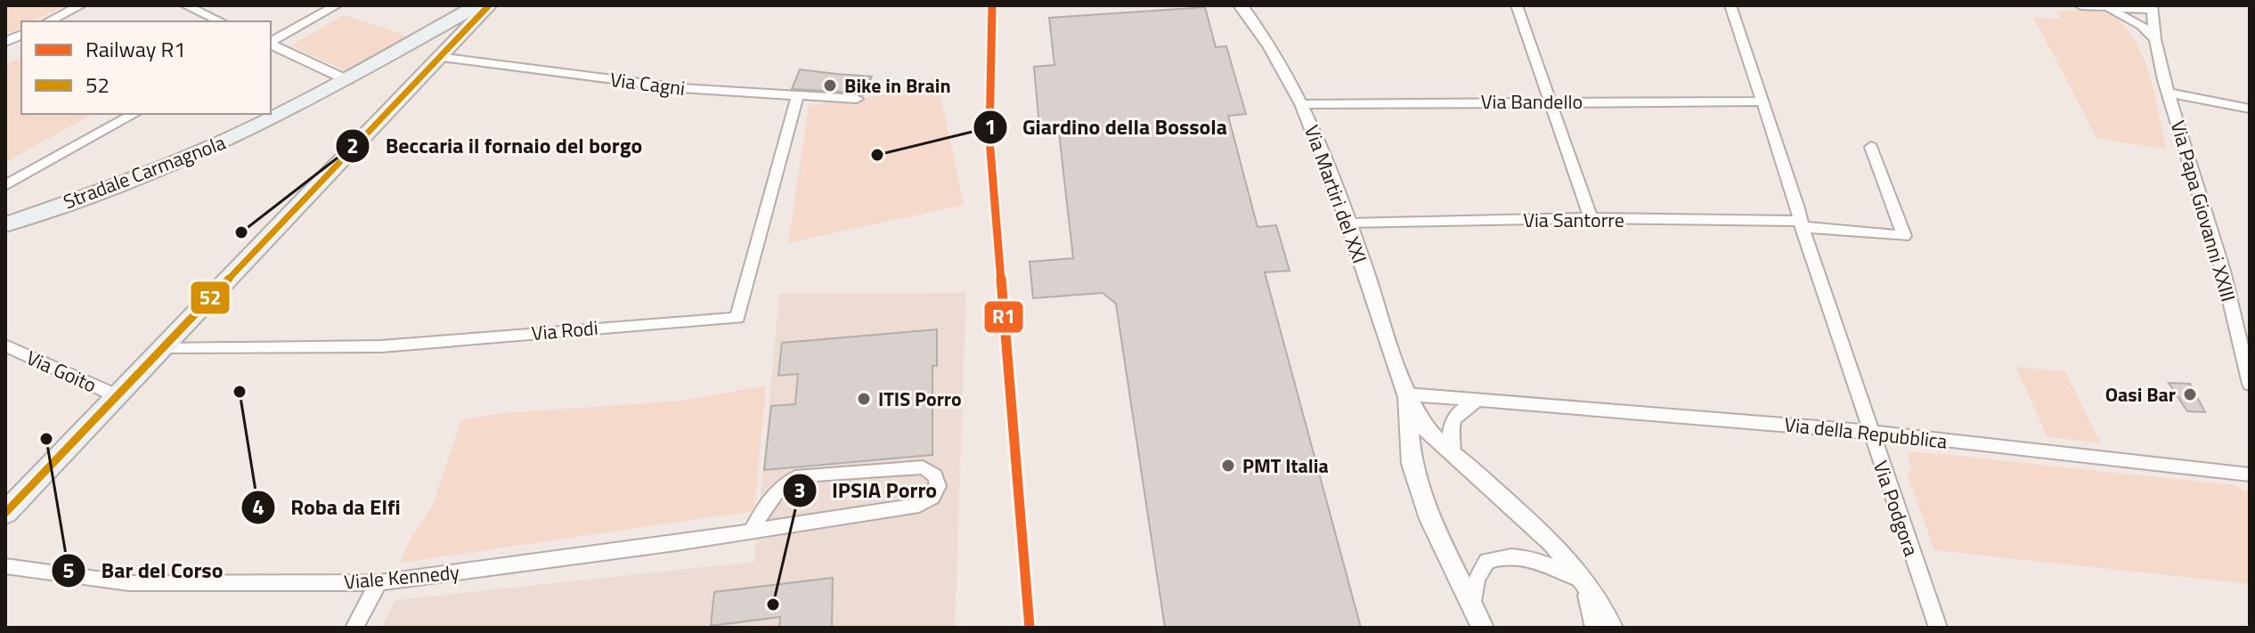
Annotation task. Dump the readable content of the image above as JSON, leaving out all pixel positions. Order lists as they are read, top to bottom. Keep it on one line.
{"streets":{"main road":["Stradale Carmagnola"],"street":["Via Cagni","Via Bandello","Via Martiri del XXI","Via Papa Giovanni XXIII","Via Santorre","Via Rodi","Via Goito","Via della Repubblica","Via Podgora","Viale Kennedy"]},"crossings":[["Via Cagni","Via Rodi"],["Via Bandello","Via Martiri del XXI"],["Via Bandello","Via Podgora"],["Via Martiri del XXI","Via Santorre"],["Via Martiri del XXI","Via della Repubblica"],["Via Santorre","Via Podgora"],["Via della Repubblica","Via Podgora"]],"places":["Bike in Brain","Giardino della Bossola","Beccaria il fornaio del borgo","Roba da Elfi","Oasi Bar","ITIS Porro","Bar del Corso","PMT Italia","IPSIA Porro"],"lines":["rail line R1","transit line 52"],"legend":["Railway R1","52"]}
